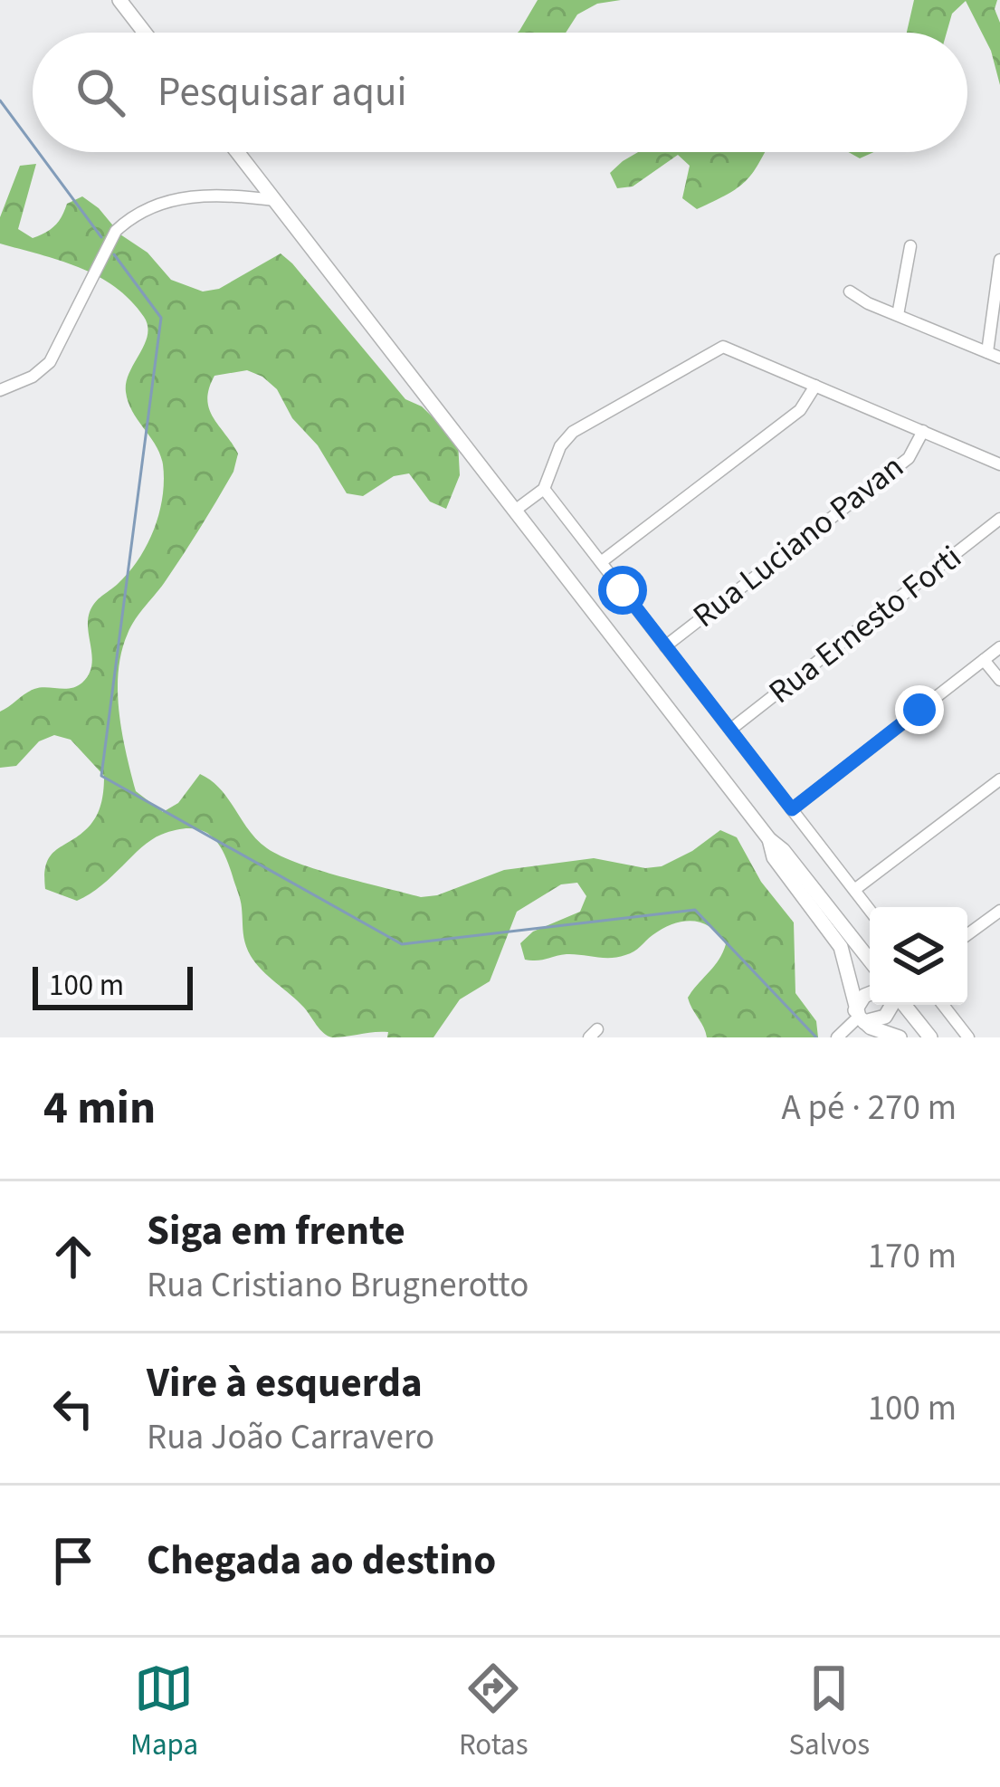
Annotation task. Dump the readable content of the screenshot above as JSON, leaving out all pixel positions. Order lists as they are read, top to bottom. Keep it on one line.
{"streets":{"street":["Rua Luciano Pavan","Rua Ernesto Forti"]},"scale_bar":"100 m","page":{"search":"Pesquisar aqui","scale":"100 m","heading":["4 min","A pé · 270 m"],"list":[["Siga em frente","Rua Cristiano Brugnerotto","170 m"],["Vire à esquerda","Rua João Carravero","100 m"],"Chegada ao destino"],"nav":["Mapa","Rotas","Salvos"]}}
